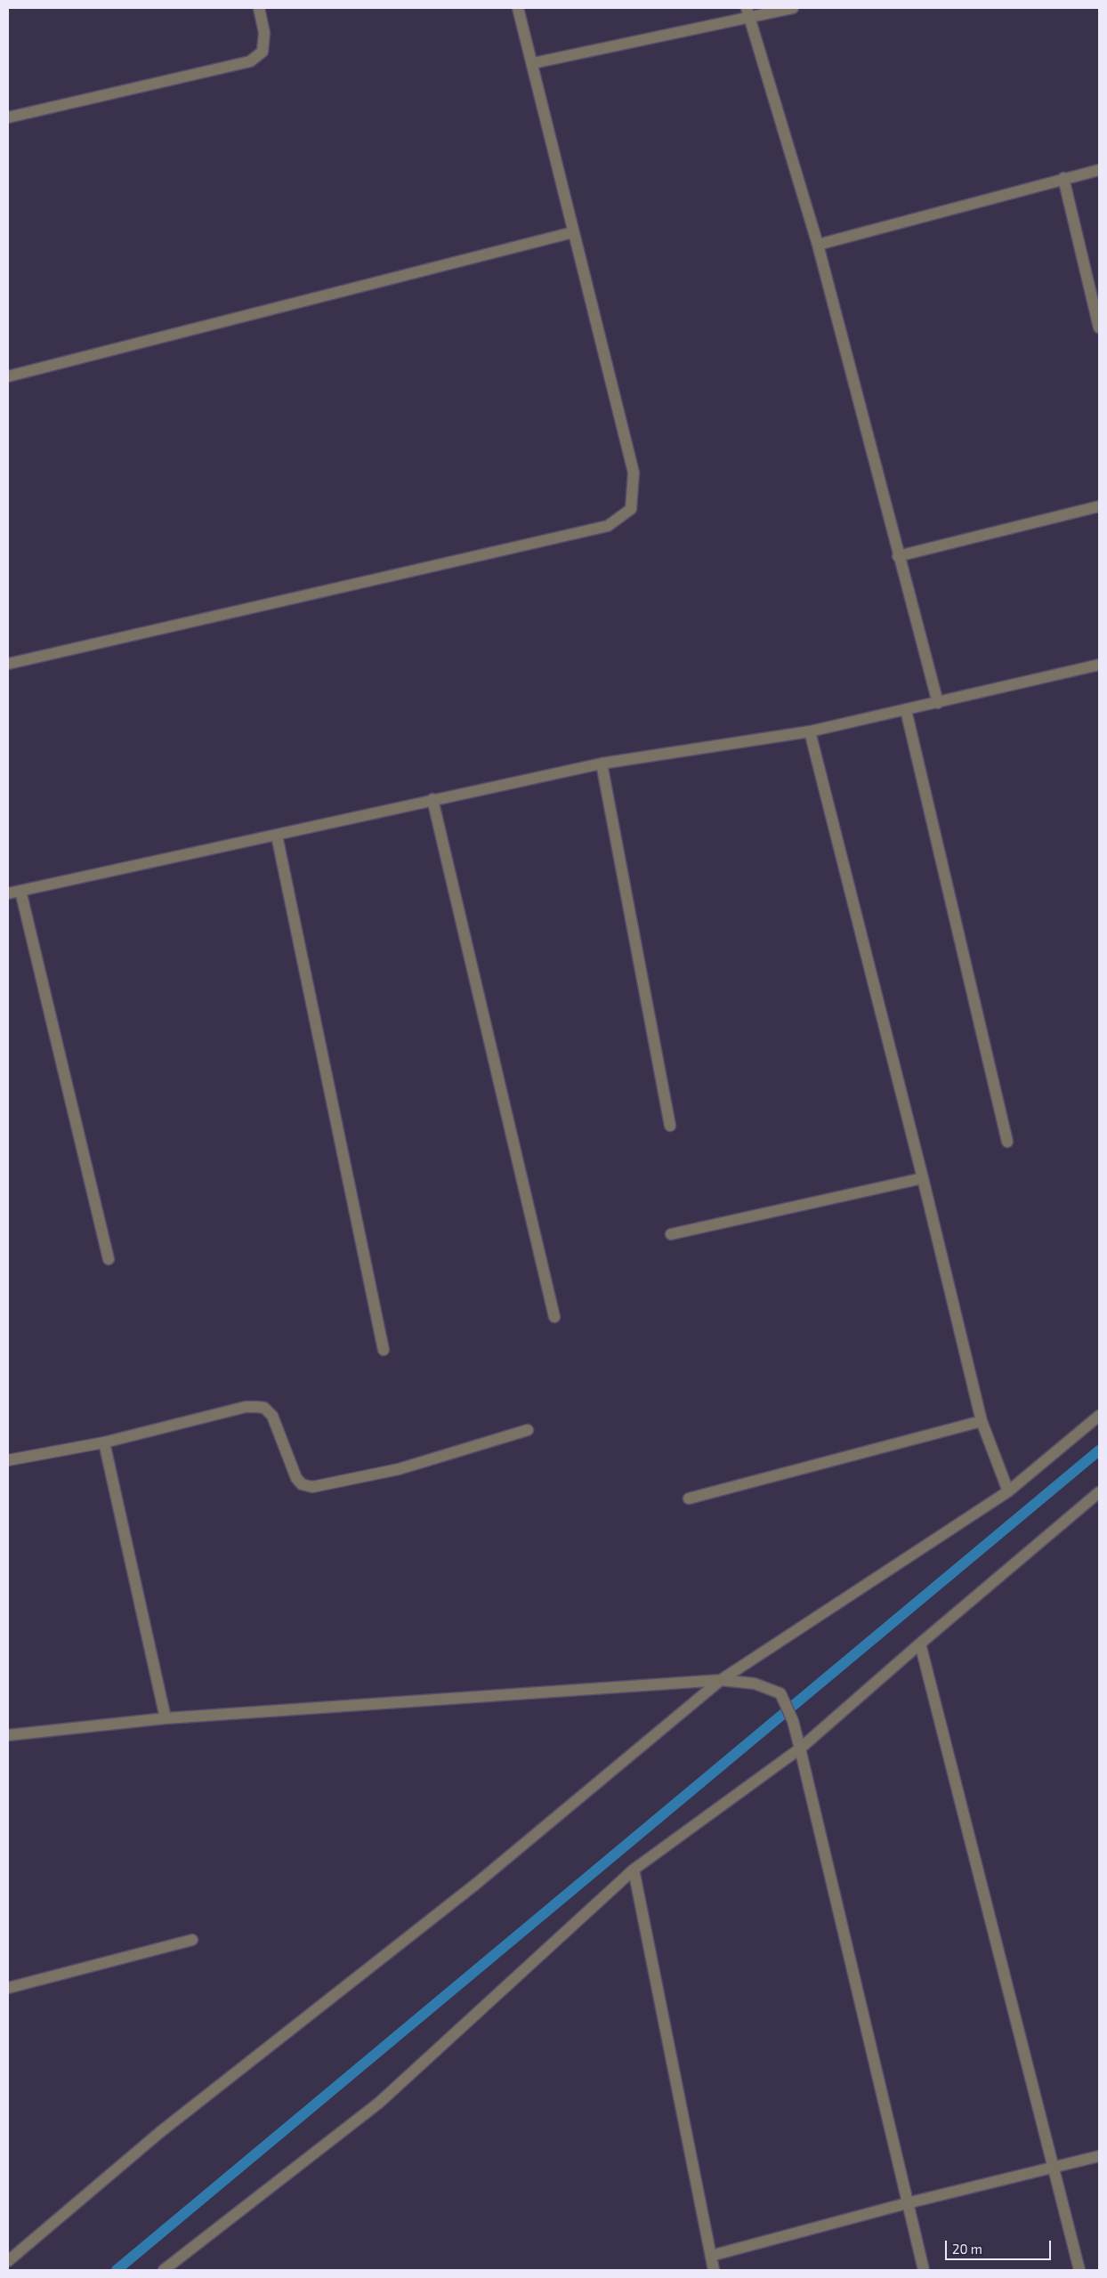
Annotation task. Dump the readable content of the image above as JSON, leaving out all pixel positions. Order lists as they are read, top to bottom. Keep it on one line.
{"scale_bar":"20 m"}
